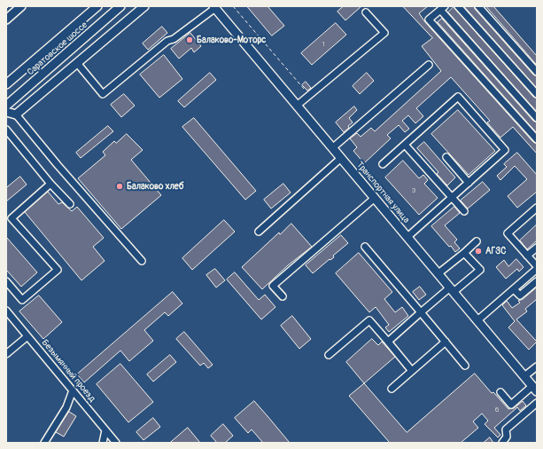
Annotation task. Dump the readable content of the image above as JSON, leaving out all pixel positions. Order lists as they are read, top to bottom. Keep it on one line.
{"streets":{"main road":["Саратовское шоссе","Транспортная улица"],"street":["Безымянный проезд"]},"places":["Балаково-Моторс","Балаково хлеб","АГЗС"],"house_numbers":["1","3","6"]}
